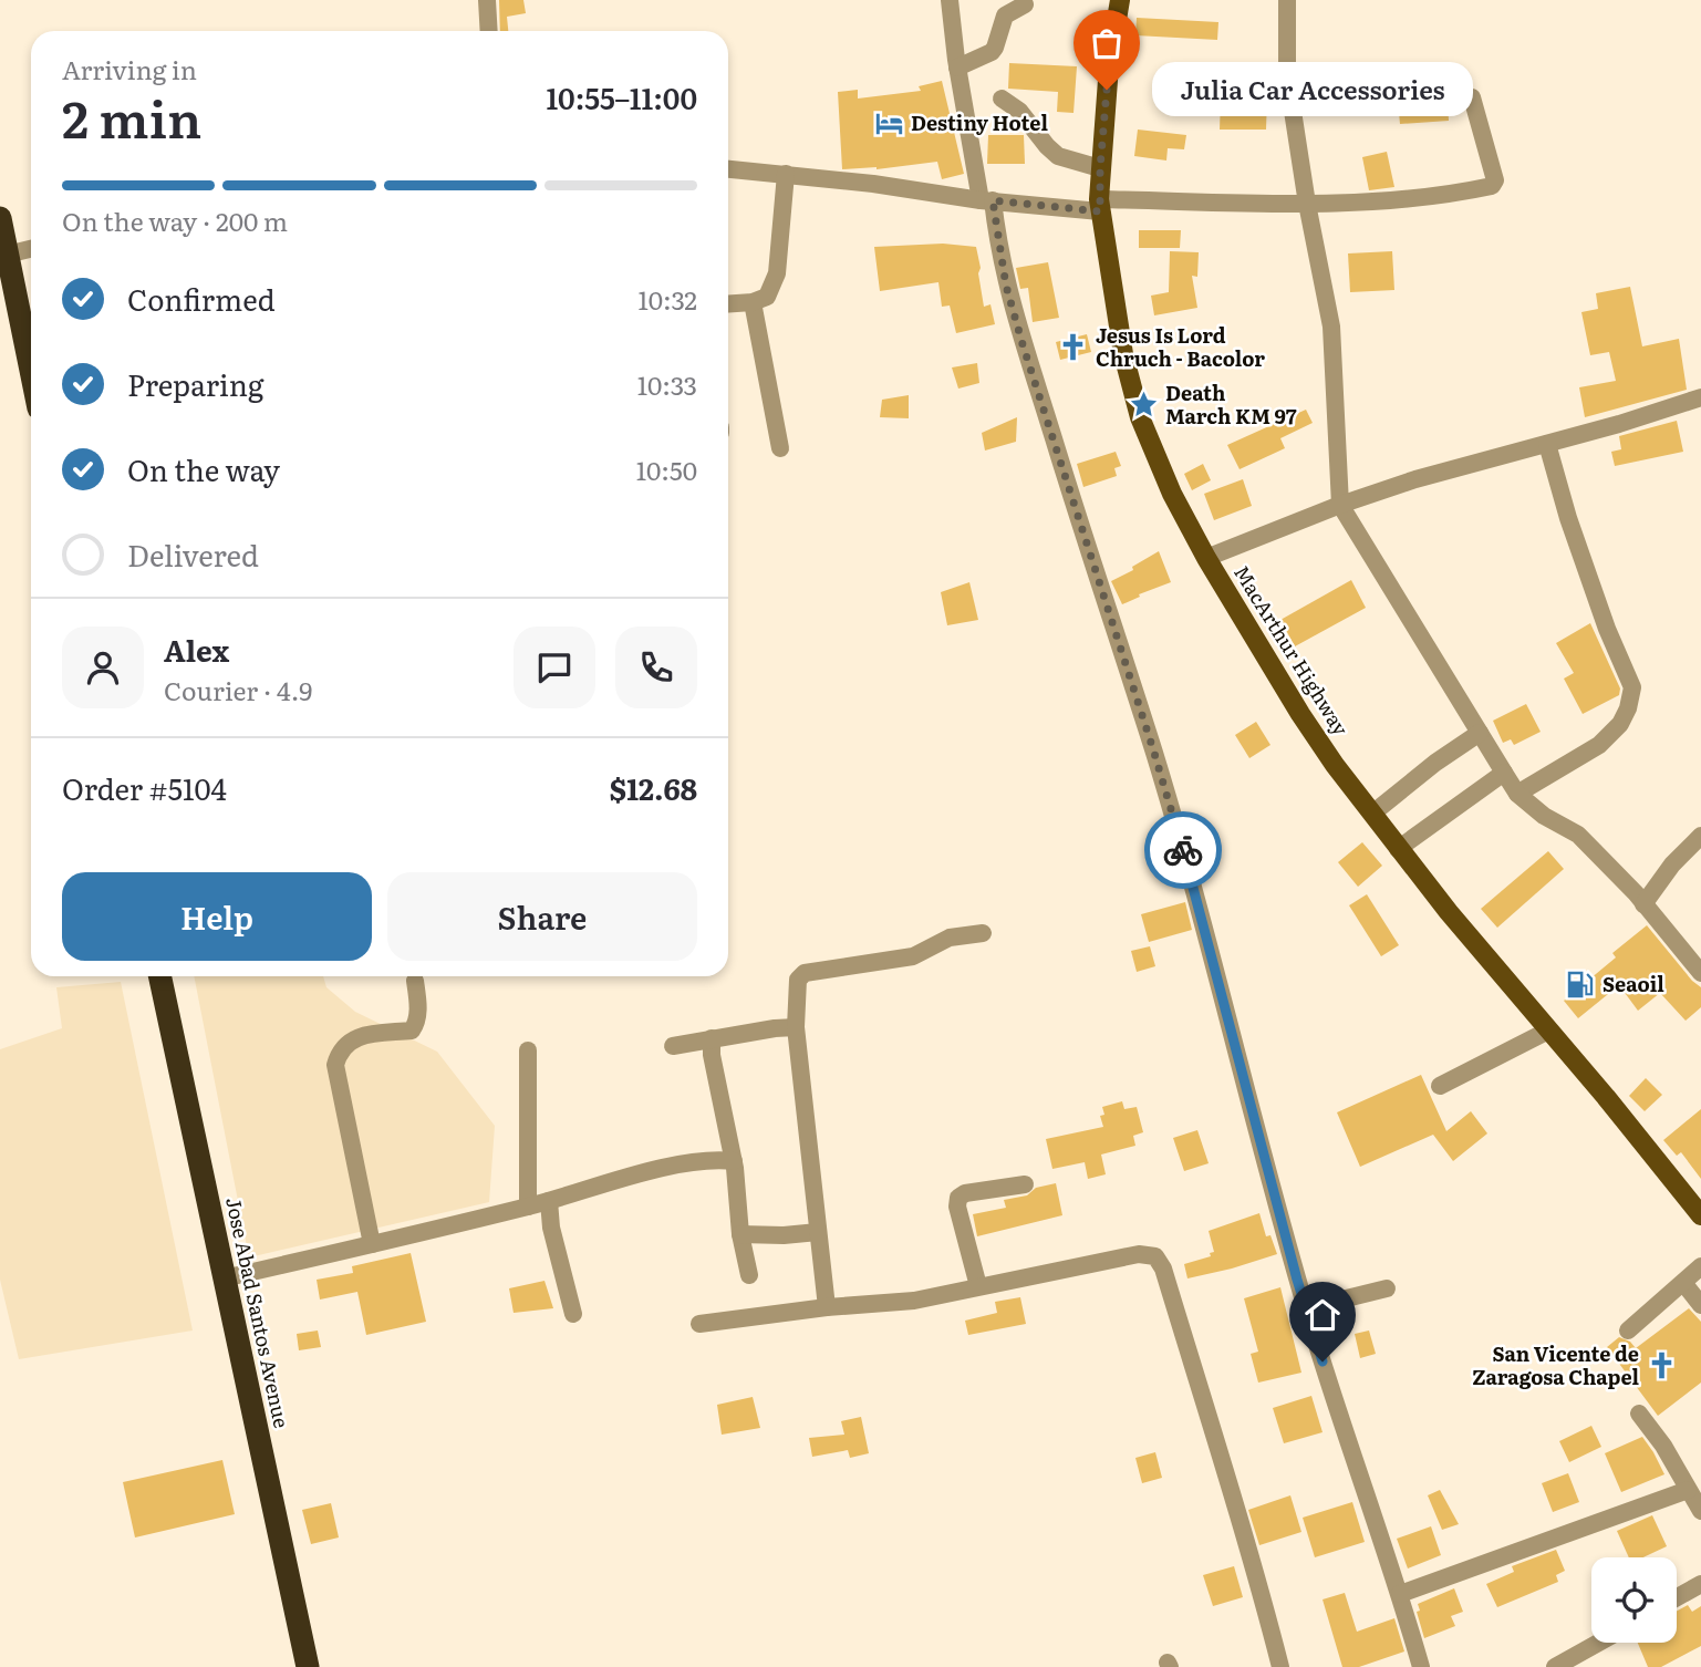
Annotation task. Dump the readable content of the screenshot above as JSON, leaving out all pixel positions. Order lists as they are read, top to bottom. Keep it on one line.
{"streets":{"highway":["Jose Abad Santos Avenue"],"main road":["MacArthur Highway"]},"places":{"other":["Julia Car Accessories"],"hotel":["Destiny Hotel"],"church":["Jesus Is Lord Chruch - Bacolor","San Vicente de Zaragosa Chapel"],"place":["Death March KM 97"],"fuel station":["Seaoil"]},"page":{"heading":["2 min","Arriving in","10:55–11:00"],"panel":["Alex","Courier · 4.9","Order #5104","$12.68"],"bubble":"Julia Car Accessories","bar":"On the way · 200 m","list":[["Confirmed","10:32"],["Preparing","10:33"],["On the way","10:50"],"Delivered"],"buttons":["Help","Share"]}}
